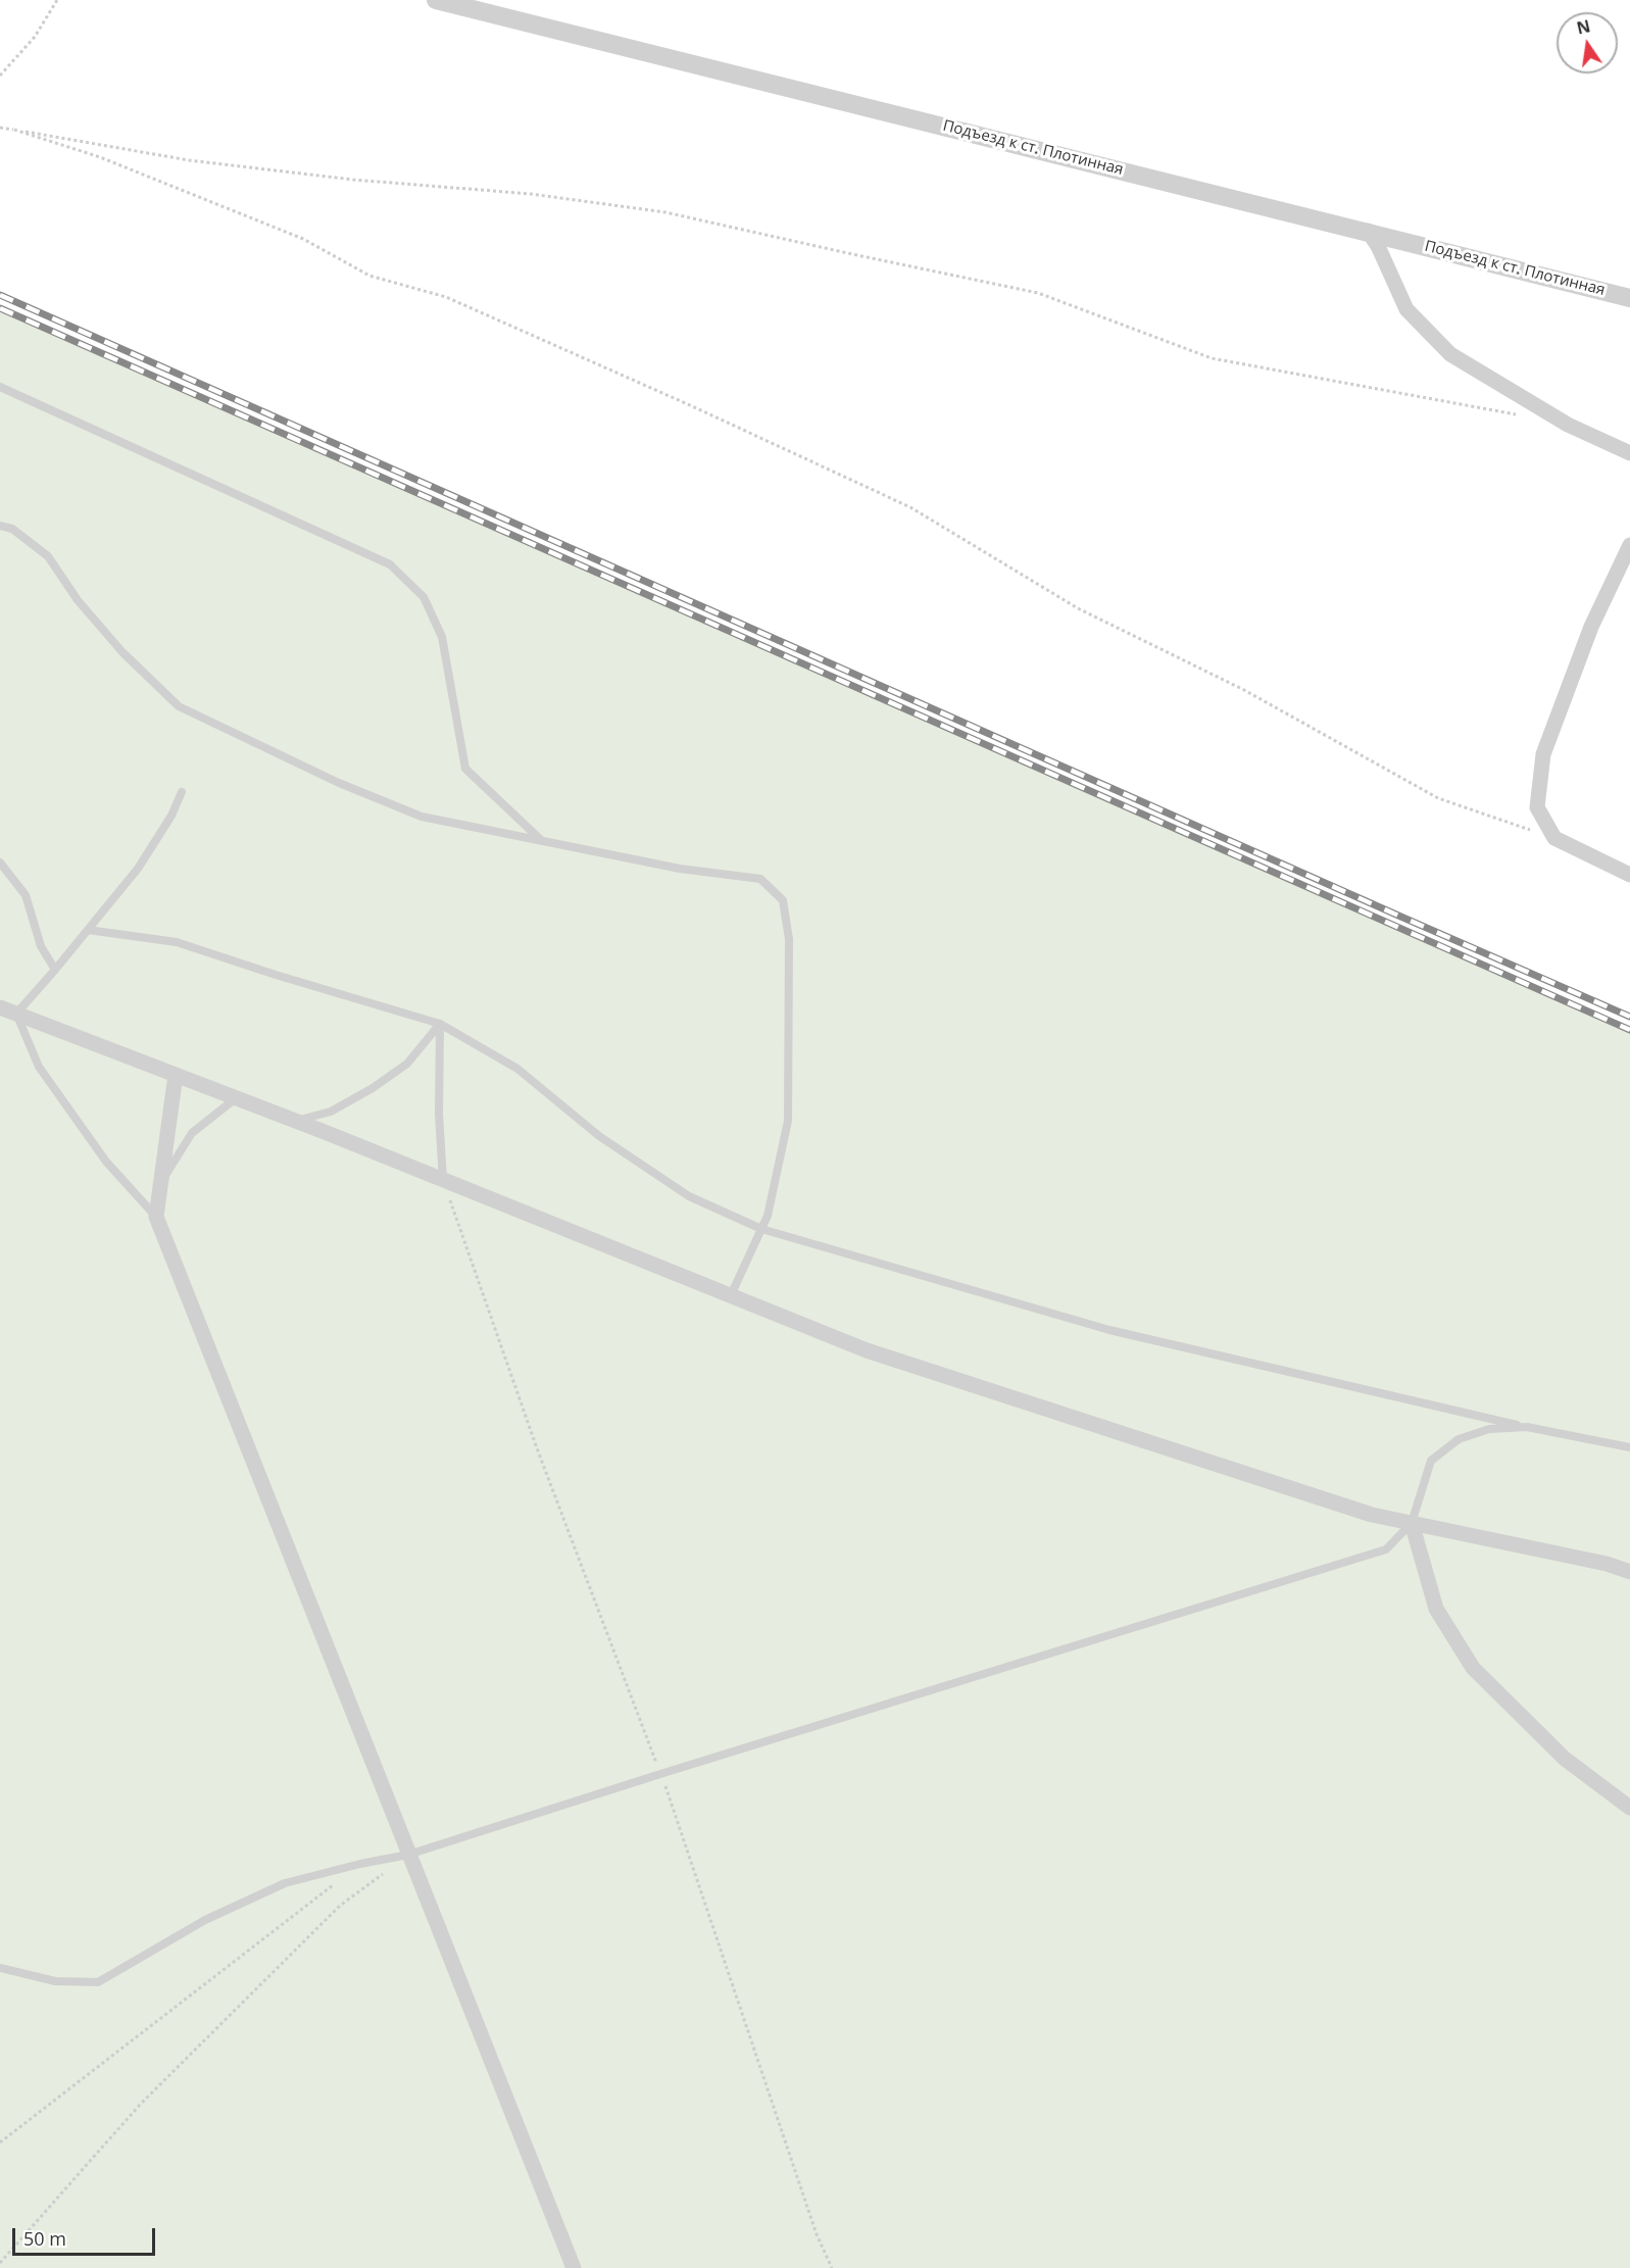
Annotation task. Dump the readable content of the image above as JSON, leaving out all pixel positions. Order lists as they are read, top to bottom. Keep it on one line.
{"streets":{"street":["Подъезд к ст. Плотинная"]},"scale_bar":"50 m","north":"top"}
